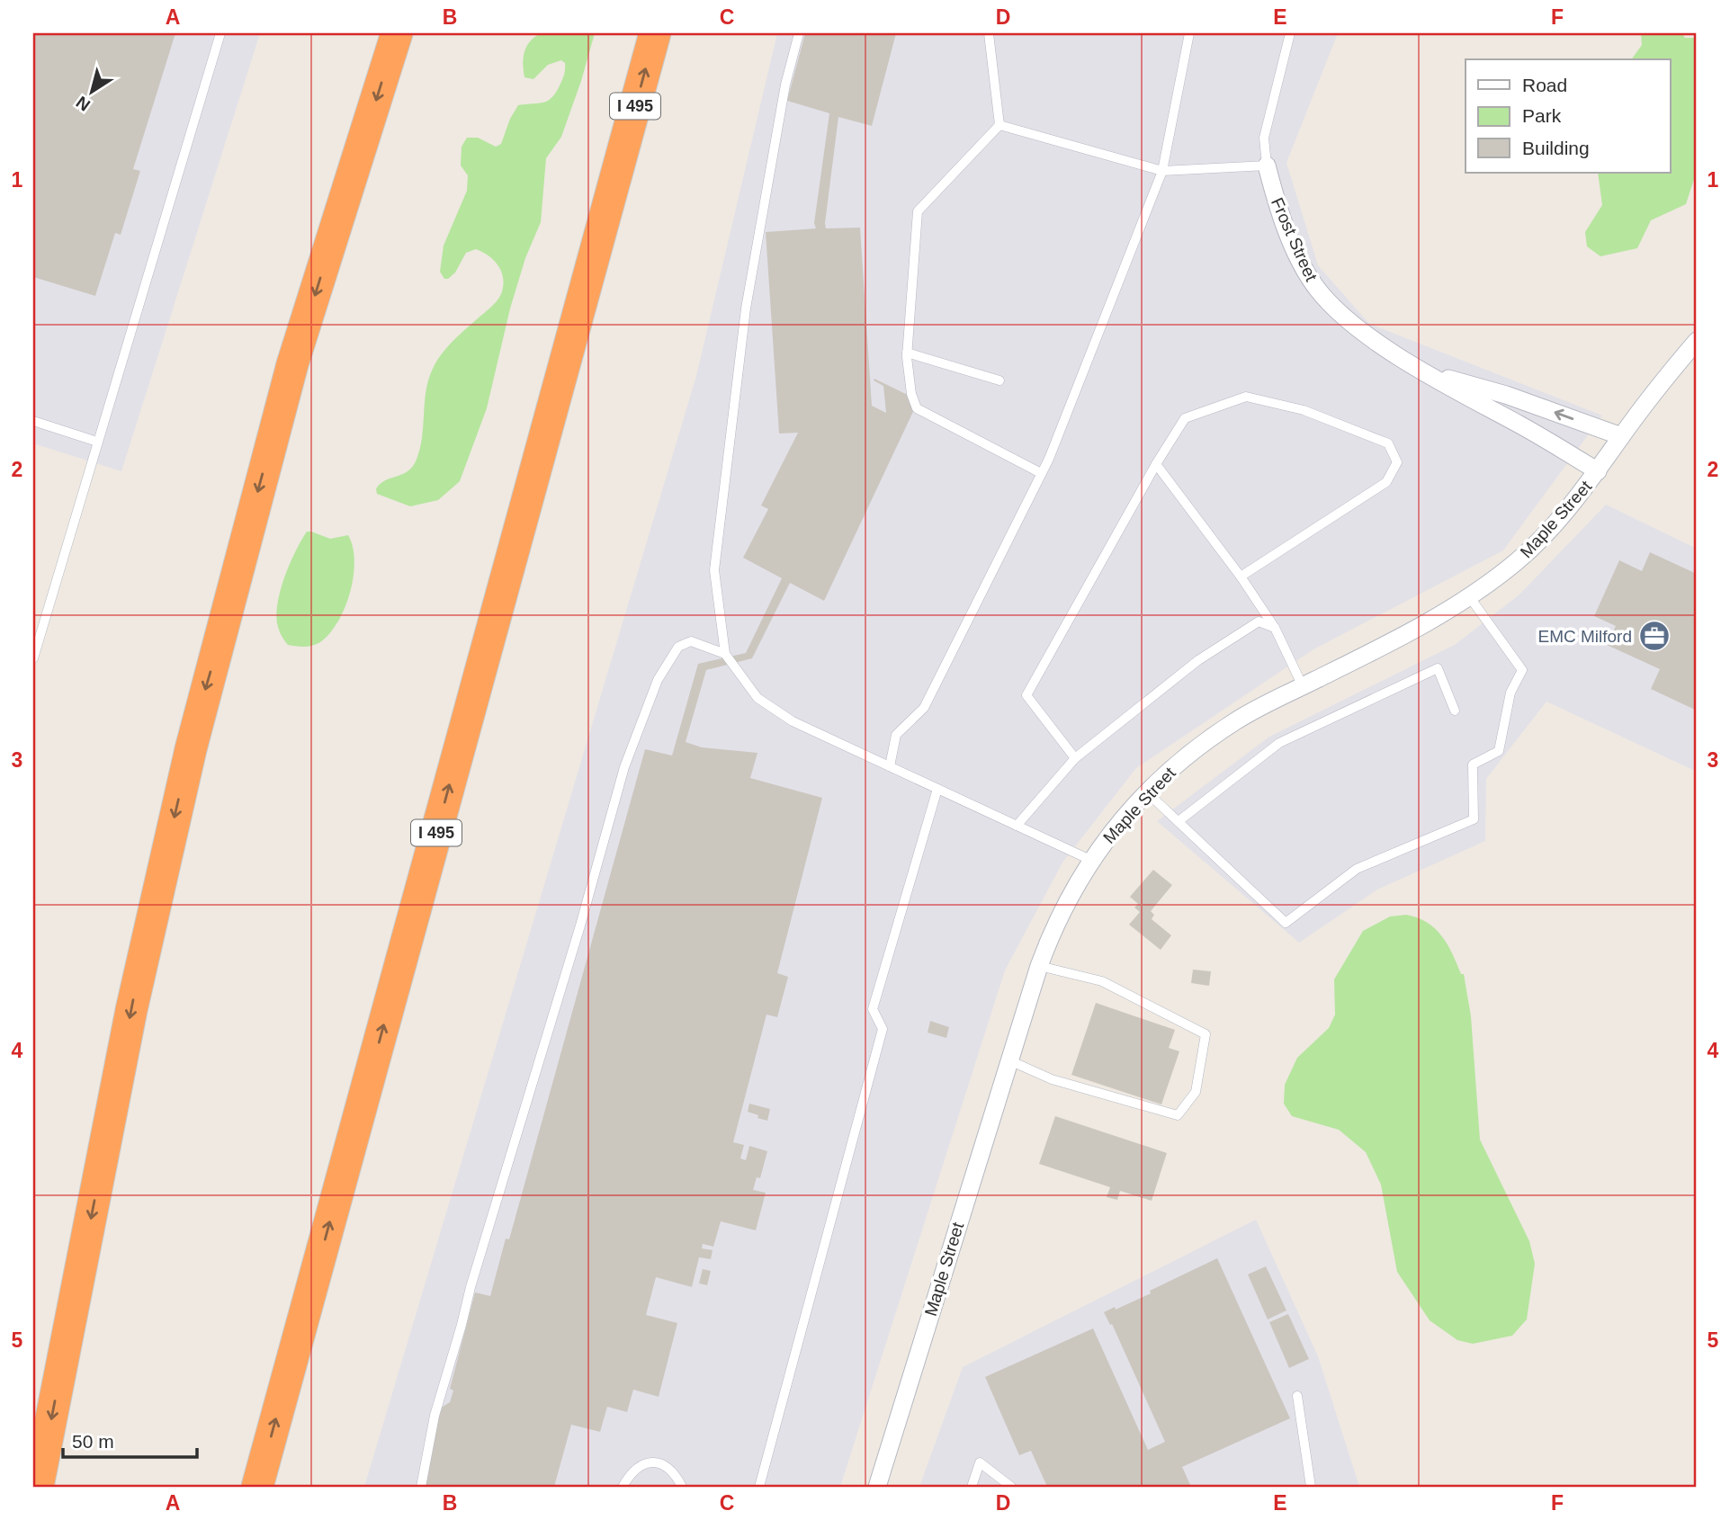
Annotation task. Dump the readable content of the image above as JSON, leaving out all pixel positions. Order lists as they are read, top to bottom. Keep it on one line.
{"streets":{"highway":["I 495"],"street":["Frost Street","Maple Street"]},"crossings":[["Frost Street","Maple Street"]],"places":{"office":["EMC Milford"]},"legend":["Road","Park","Building"],"scale_bar":"50 m","north":"bottom left","grid":{"columns":["A","B","C","D","E","F"],"rows":["1","2","3","4","5"]}}
